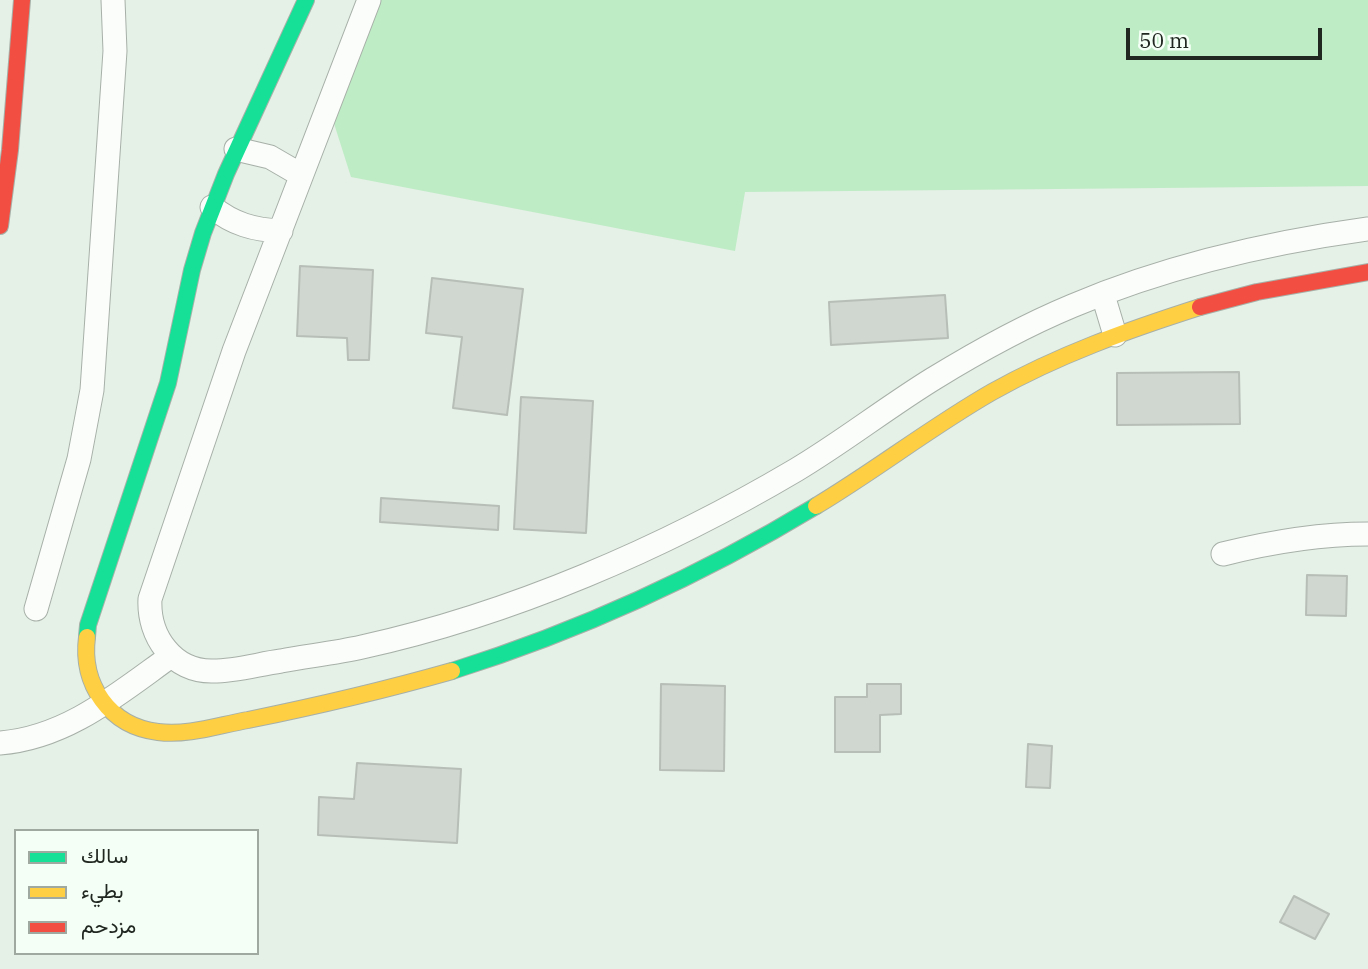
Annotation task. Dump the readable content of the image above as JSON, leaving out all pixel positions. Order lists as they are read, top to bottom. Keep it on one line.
{"legend":["سالك","بطيء","مزدحم"],"scale_bar":"50 m"}
